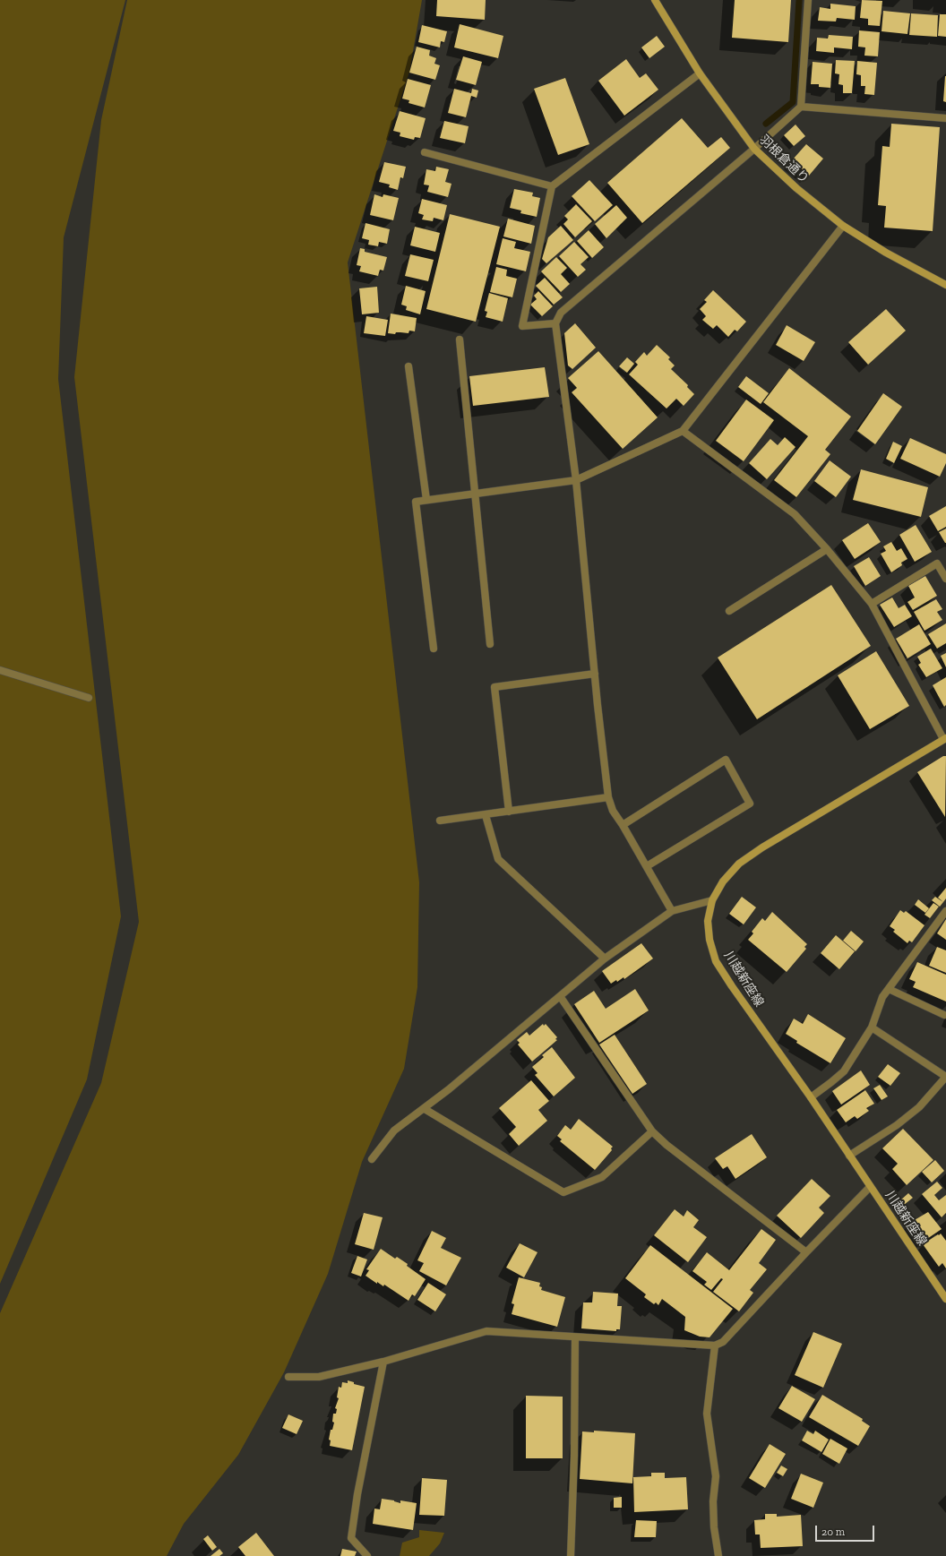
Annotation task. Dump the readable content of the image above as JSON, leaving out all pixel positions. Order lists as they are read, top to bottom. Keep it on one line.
{"streets":{"main road":["羽根倉通り","川越新座線"]},"scale_bar":"20 m"}
